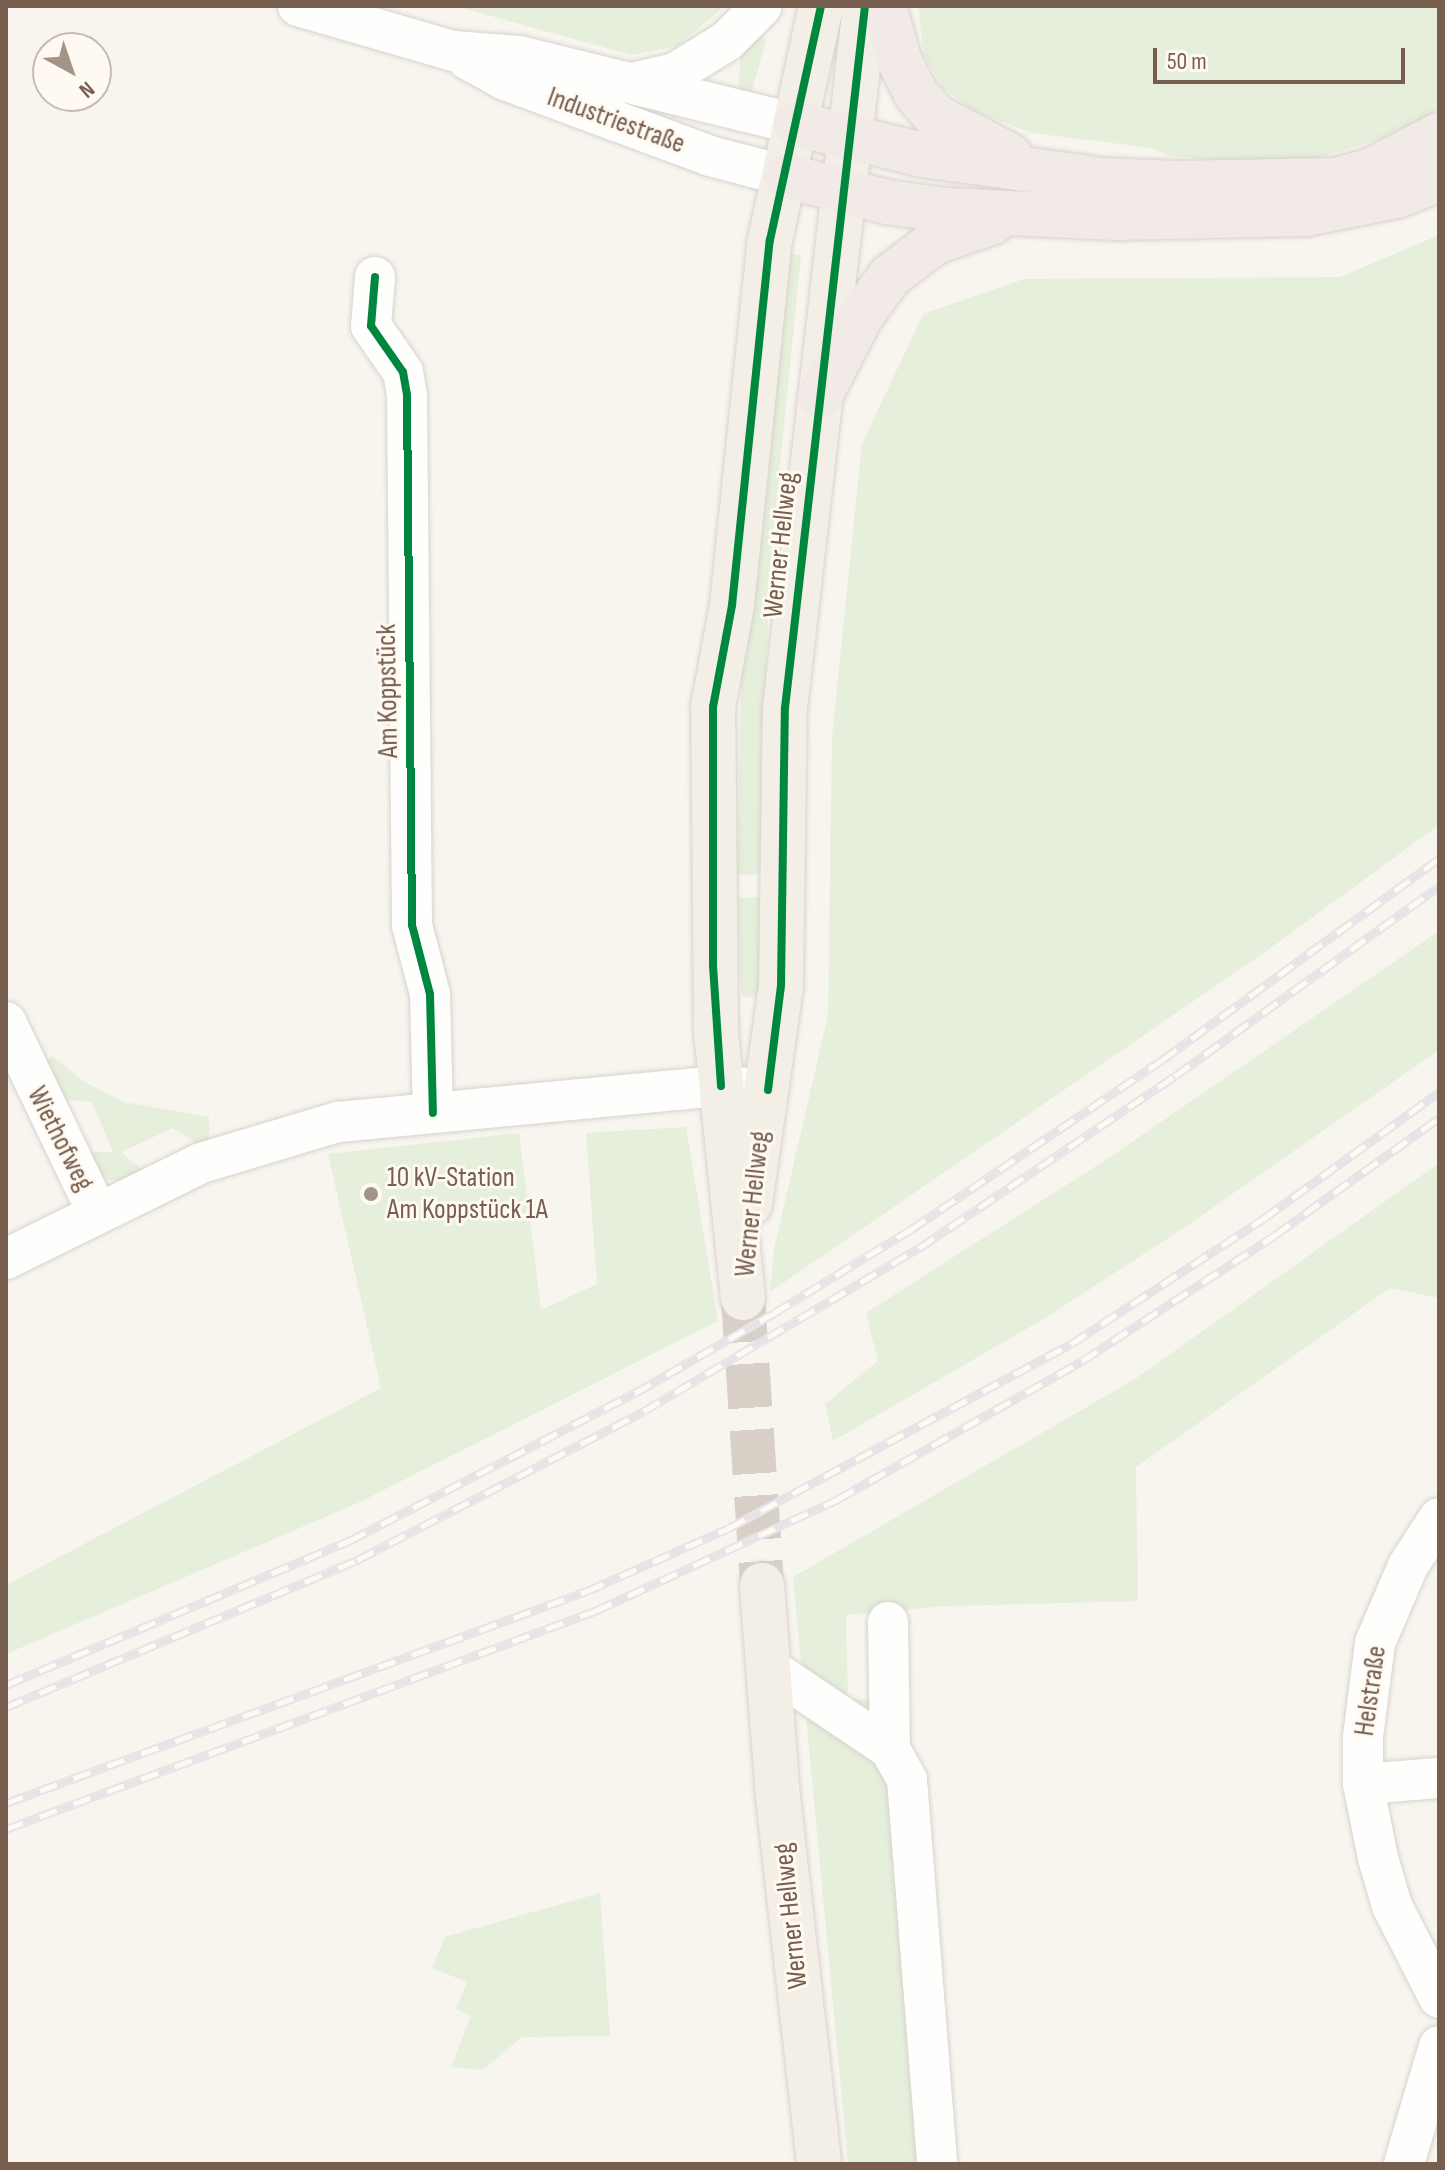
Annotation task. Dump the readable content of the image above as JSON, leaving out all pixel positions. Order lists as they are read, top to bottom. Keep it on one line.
{"streets":{"main road":["Werner Hellweg"],"street":["Industriestraße","Am Koppstück","Wiethofweg","Helstraße"]},"crossings":[["Industriestraße","Werner Hellweg"]],"places":["10 kV-Station Am Koppstück 1A"],"scale_bar":"50 m","north":"bottom right"}
